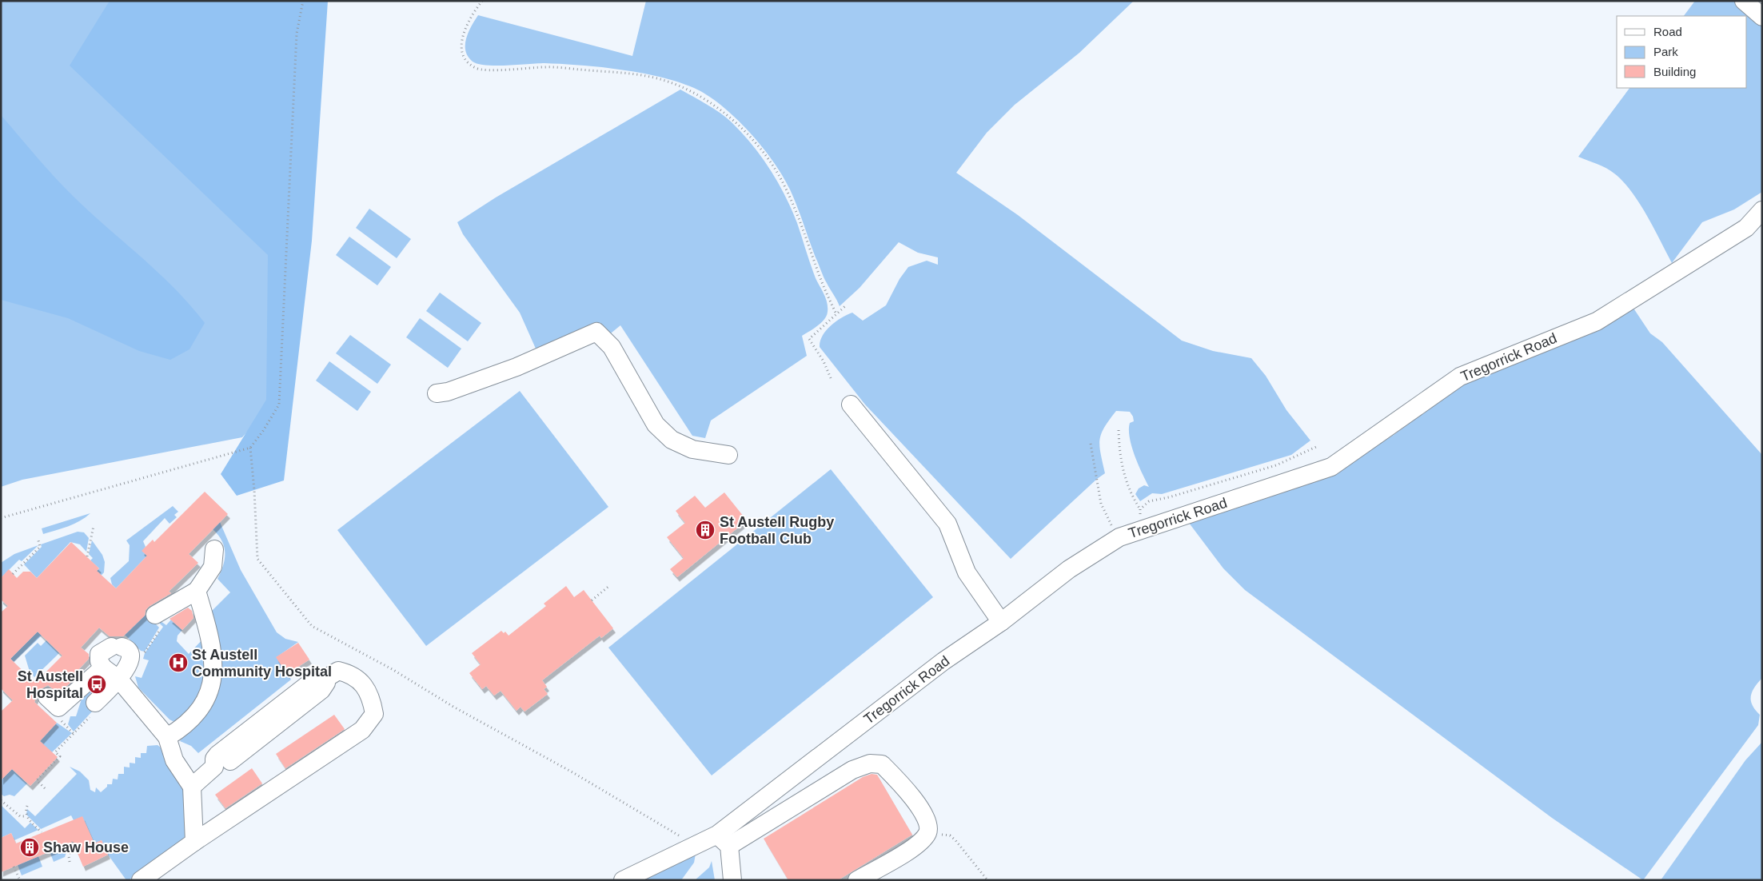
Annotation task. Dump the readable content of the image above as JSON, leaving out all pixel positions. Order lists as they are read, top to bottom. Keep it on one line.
{"streets":{"street":["Tregorrick Road"]},"places":{"building":["St Austell Rugby Football Club","Shaw House"],"hospital":["St Austell Community Hospital"],"bus stop":["St Austell Hospital"]},"legend":["Road","Park","Building"]}
